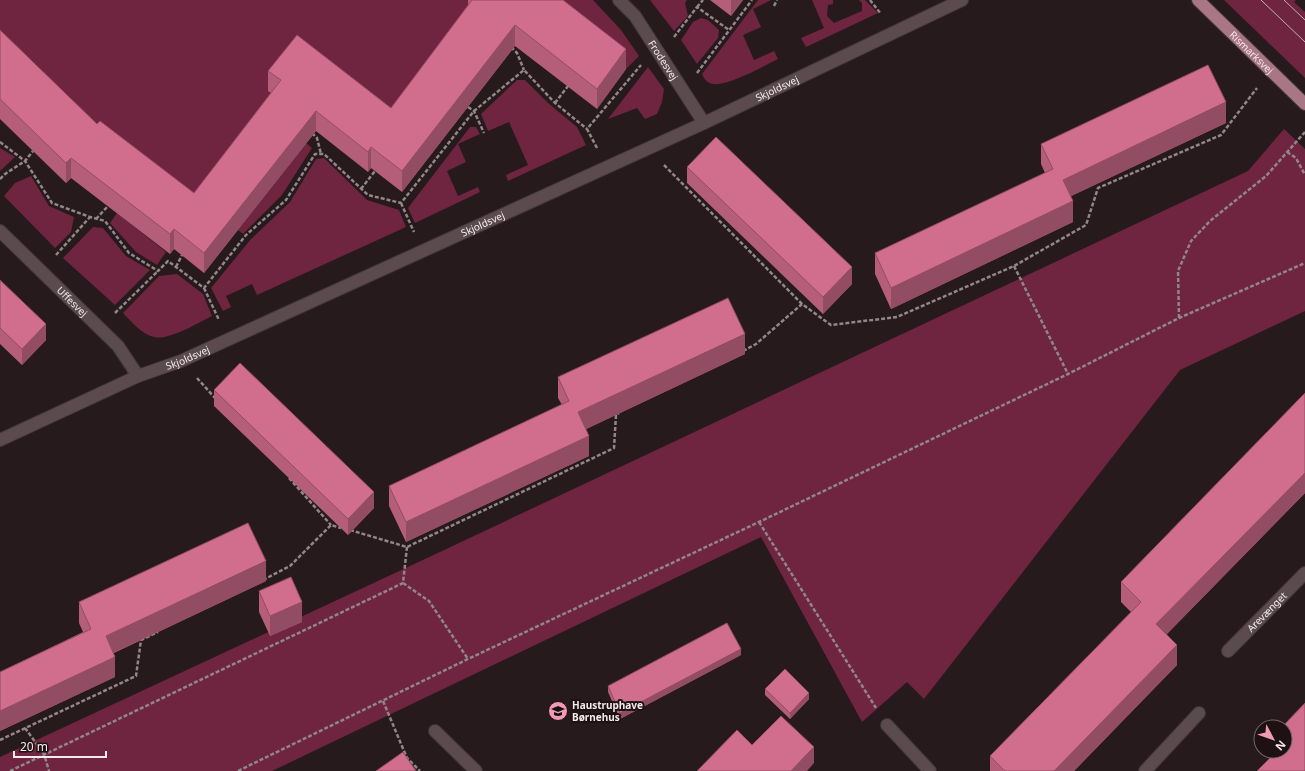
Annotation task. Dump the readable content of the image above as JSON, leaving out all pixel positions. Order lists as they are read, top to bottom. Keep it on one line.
{"streets":{"main road":["Rismarksvej"],"street":["Frodesvej","Skjoldsvej","Uffesvej","Arevænget"]},"crossings":[["Frodesvej","Skjoldsvej"],["Skjoldsvej","Uffesvej"]],"places":{"school or university":["Haustruphave Børnehus"]},"scale_bar":"20 m","north":"bottom right"}
